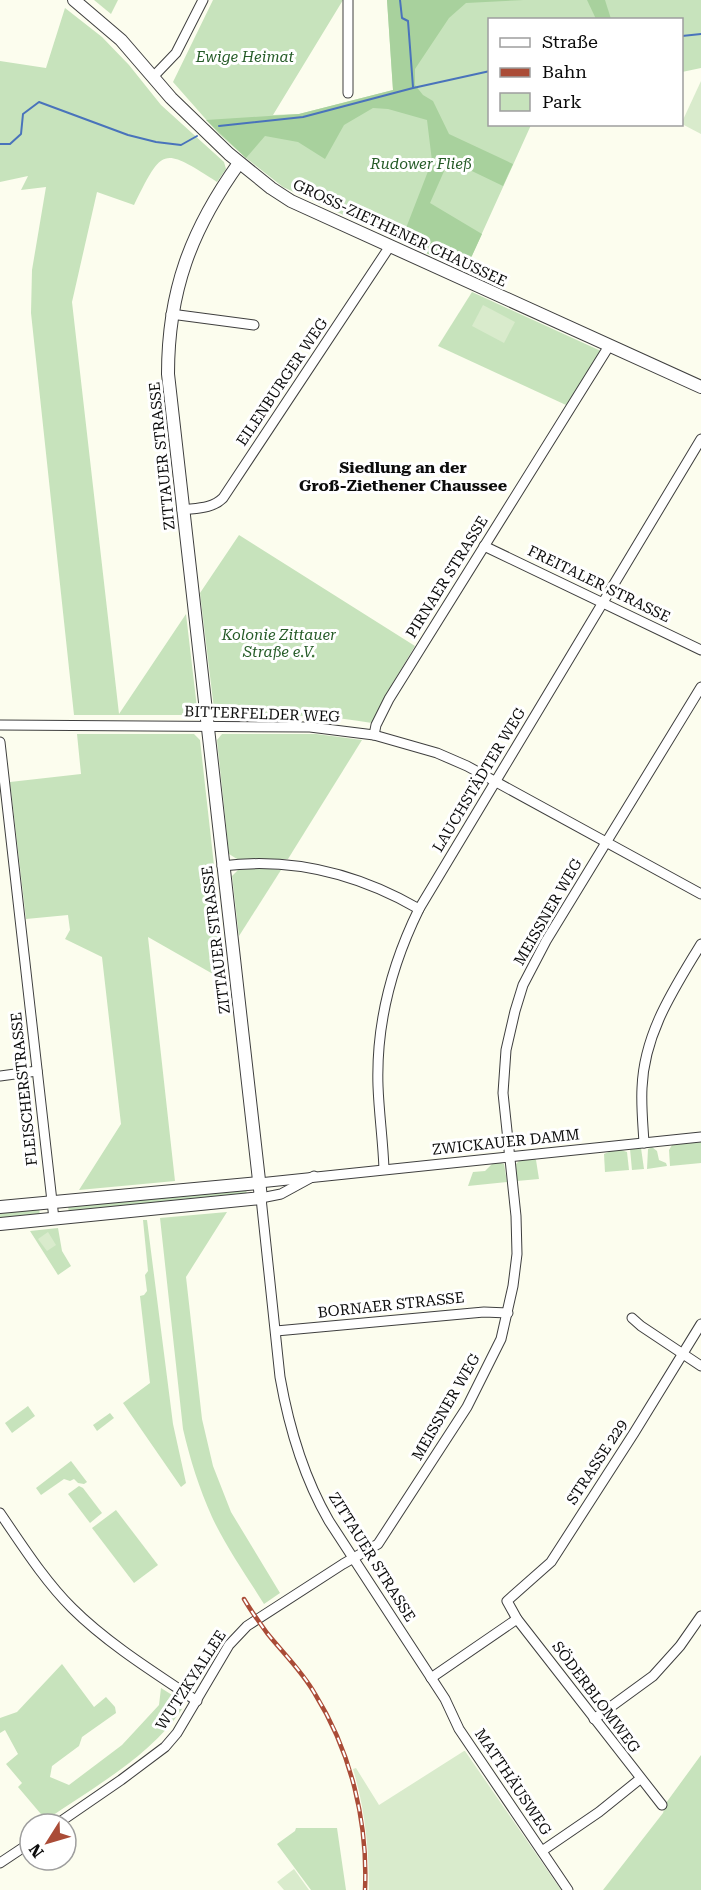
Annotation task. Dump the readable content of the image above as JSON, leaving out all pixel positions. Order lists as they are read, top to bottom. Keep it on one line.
{"streets":{"street":["GROSS-ZIETHENER CHAUSSEE","EILENBURGER WEG","ZITTAUER STRASSE","PIRNAER STRASSE","FREITALER STRASSE","BITTERFELDER WEG","LAUCHSTÄDTER WEG","MEISSNER WEG","FLEISCHERSTRASSE","ZWICKAUER DAMM","BORNAER STRASSE","STRASSE 229","WUTZKYALLEE","SÖDERBLOMWEG","MATTHÄUSWEG"]},"crossings":[["GROSS-ZIETHENER CHAUSSEE","EILENBURGER WEG"],["GROSS-ZIETHENER CHAUSSEE","ZITTAUER STRASSE"],["GROSS-ZIETHENER CHAUSSEE","PIRNAER STRASSE"],["EILENBURGER WEG","ZITTAUER STRASSE"],["ZITTAUER STRASSE","BITTERFELDER WEG"],["ZITTAUER STRASSE","MEISSNER WEG"],["ZITTAUER STRASSE","ZWICKAUER DAMM"],["ZITTAUER STRASSE","BORNAER STRASSE"],["ZITTAUER STRASSE","WUTZKYALLEE"],["ZITTAUER STRASSE","MATTHÄUSWEG"],["PIRNAER STRASSE","FREITALER STRASSE"],["PIRNAER STRASSE","BITTERFELDER WEG"],["FREITALER STRASSE","LAUCHSTÄDTER WEG"],["BITTERFELDER WEG","LAUCHSTÄDTER WEG"],["BITTERFELDER WEG","MEISSNER WEG"],["LAUCHSTÄDTER WEG","ZWICKAUER DAMM"],["MEISSNER WEG","ZWICKAUER DAMM"],["MEISSNER WEG","BORNAER STRASSE"],["MEISSNER WEG","WUTZKYALLEE"],["FLEISCHERSTRASSE","ZWICKAUER DAMM"],["STRASSE 229","SÖDERBLOMWEG"]],"districts":["Siedlung an der Groß-Ziethener Chaussee"],"parks":["Ewige Heimat","Rudower Fließ","Kolonie Zittauer Straße e.V."],"legend":["Straße","Bahn","Park"],"north":"bottom left"}
